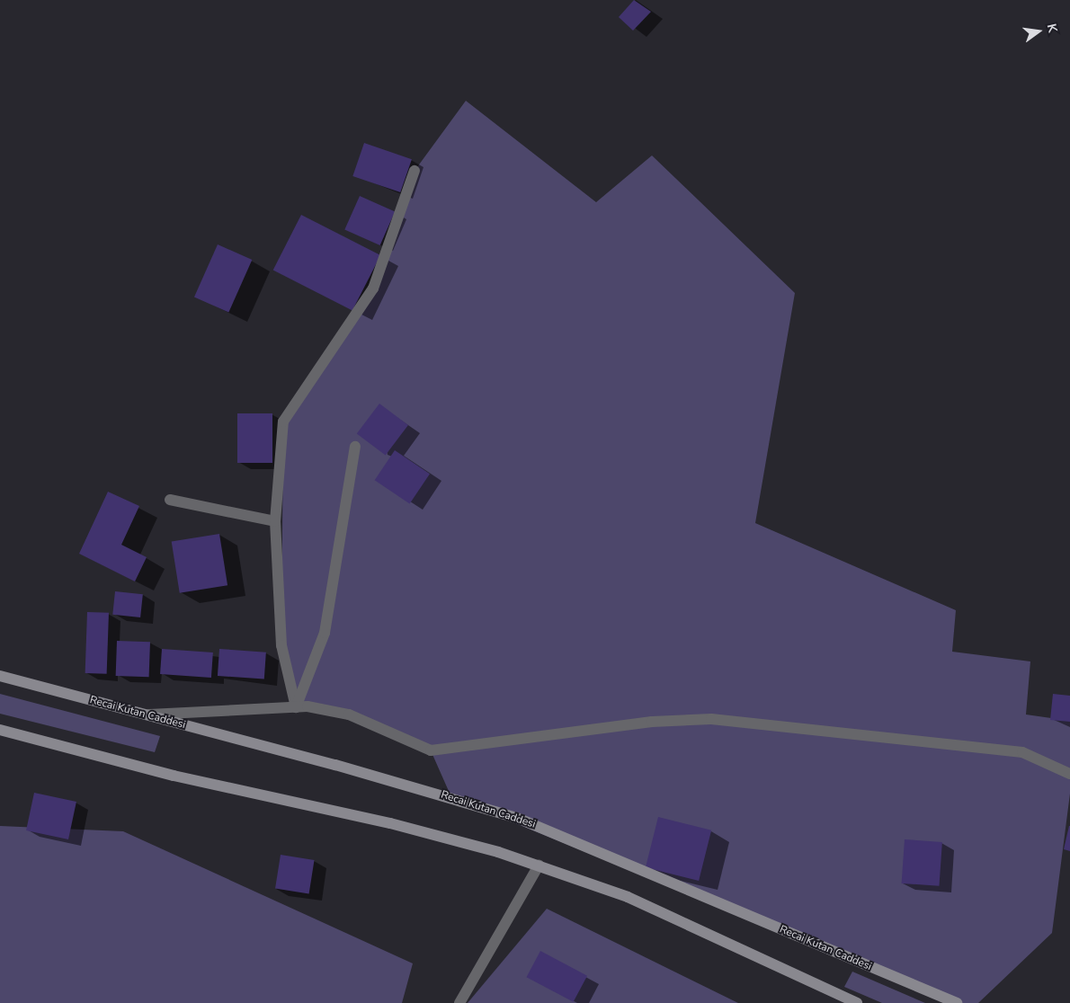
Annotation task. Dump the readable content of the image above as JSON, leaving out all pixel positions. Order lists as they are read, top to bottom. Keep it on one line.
{"streets":{"main road":["Recai Kutan Caddesi"]},"north":"right"}
